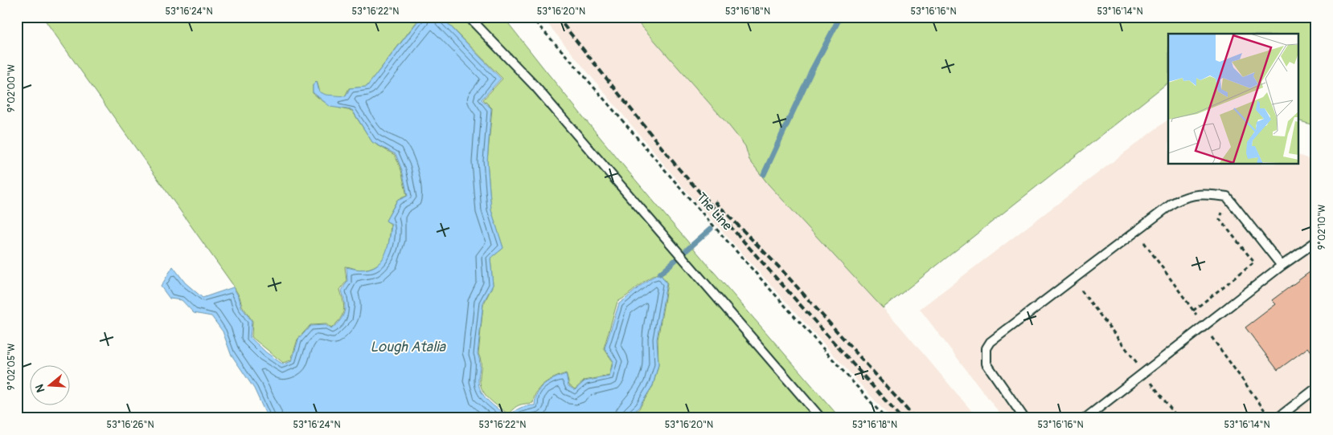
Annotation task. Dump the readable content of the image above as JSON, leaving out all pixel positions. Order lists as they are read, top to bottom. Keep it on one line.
{"streets":{"path":["The Line"]},"water":["Lough Atalia"],"north":"left","coordinates":["53°16'24\"N","53°16'22\"N","53°16'20\"N","53°16'18\"N","53°16'16\"N","53°16'14\"N","9°02'00\"W","9°02'10\"W","9°02'05\"W","53°16'26\"N"]}
